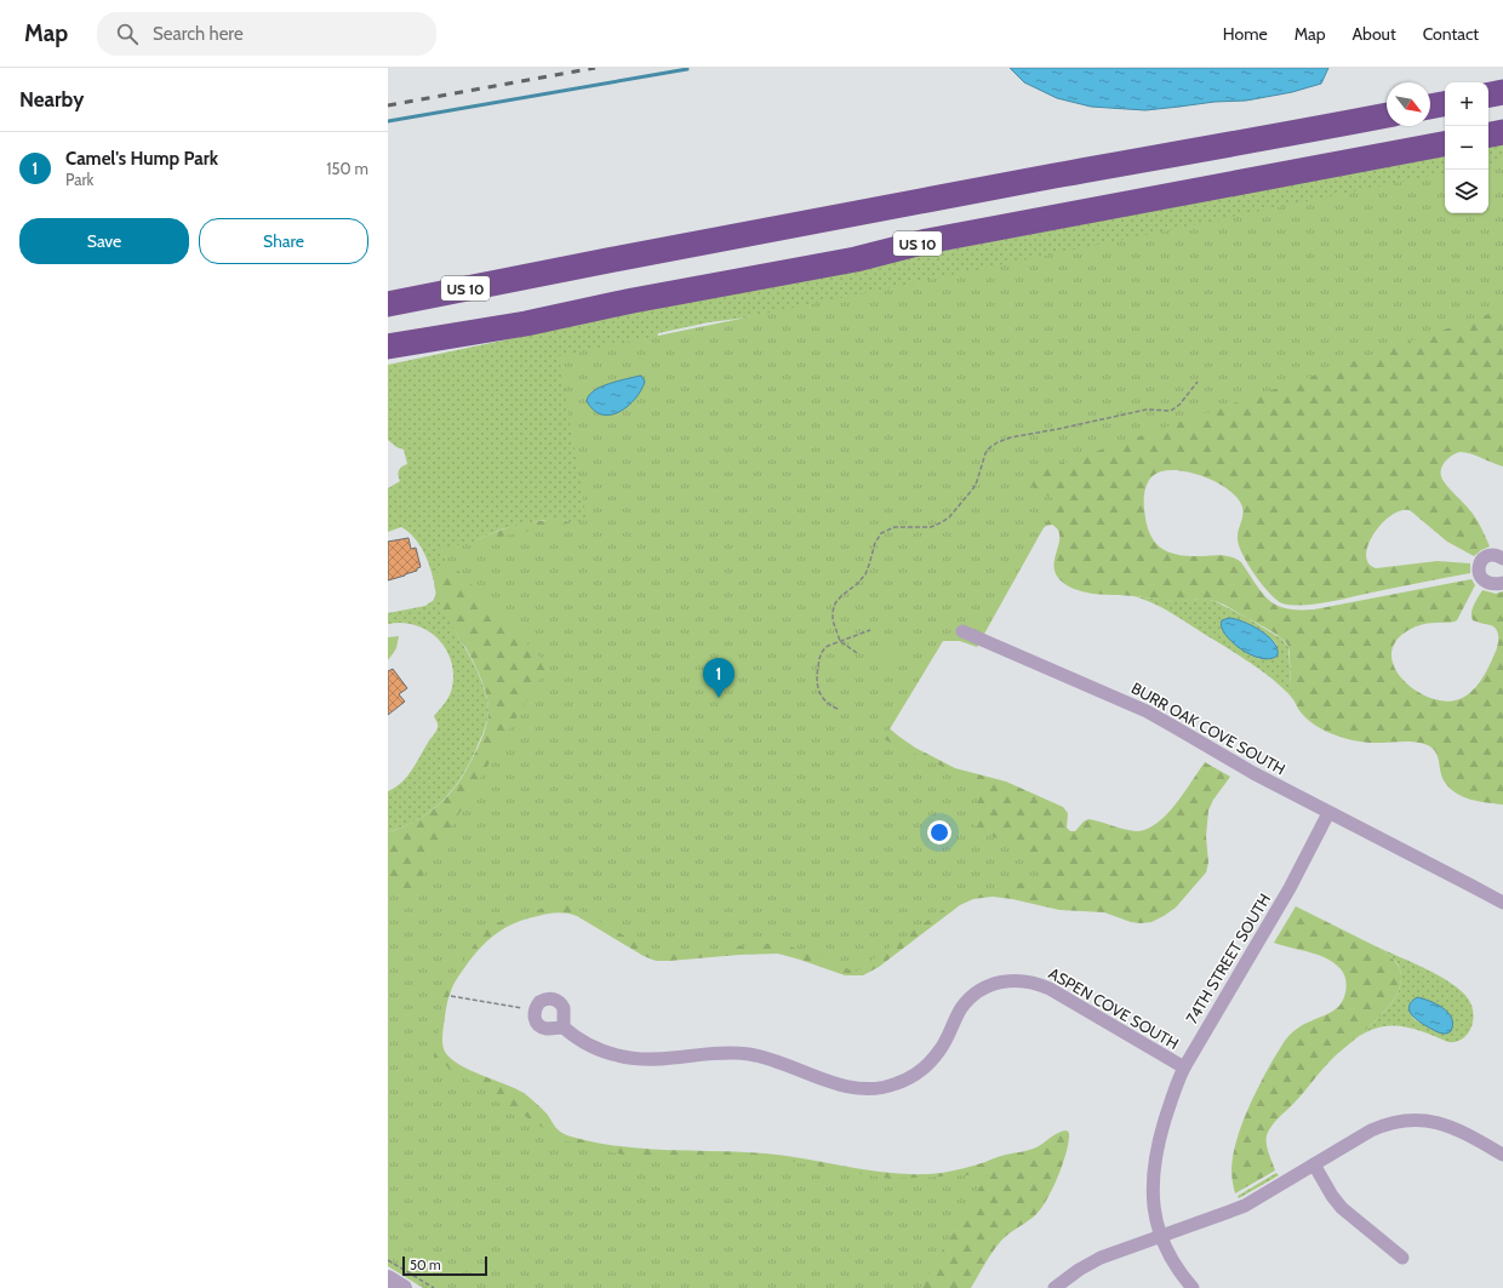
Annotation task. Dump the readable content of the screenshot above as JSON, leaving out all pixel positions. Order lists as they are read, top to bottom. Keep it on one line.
{"streets":{"highway":["US 10"],"street":["BURR OAK COVE SOUTH","74TH STREET SOUTH","ASPEN COVE SOUTH"]},"crossings":[["BURR OAK COVE SOUTH","74TH STREET SOUTH"],["74TH STREET SOUTH","ASPEN COVE SOUTH"]],"scale_bar":"50 m","north":"bottom right","page":{"header":"Map","search":"Search here","nav":["Home","Map","About","Contact"],"heading":"Nearby","map_buttons":["+","−"],"list":[{"mark":"1","name":"Camel's Hump Park","note":"Park","value":"150 m"}],"buttons":["Save","Share"],"pins":"1","scale":"50 m"}}
